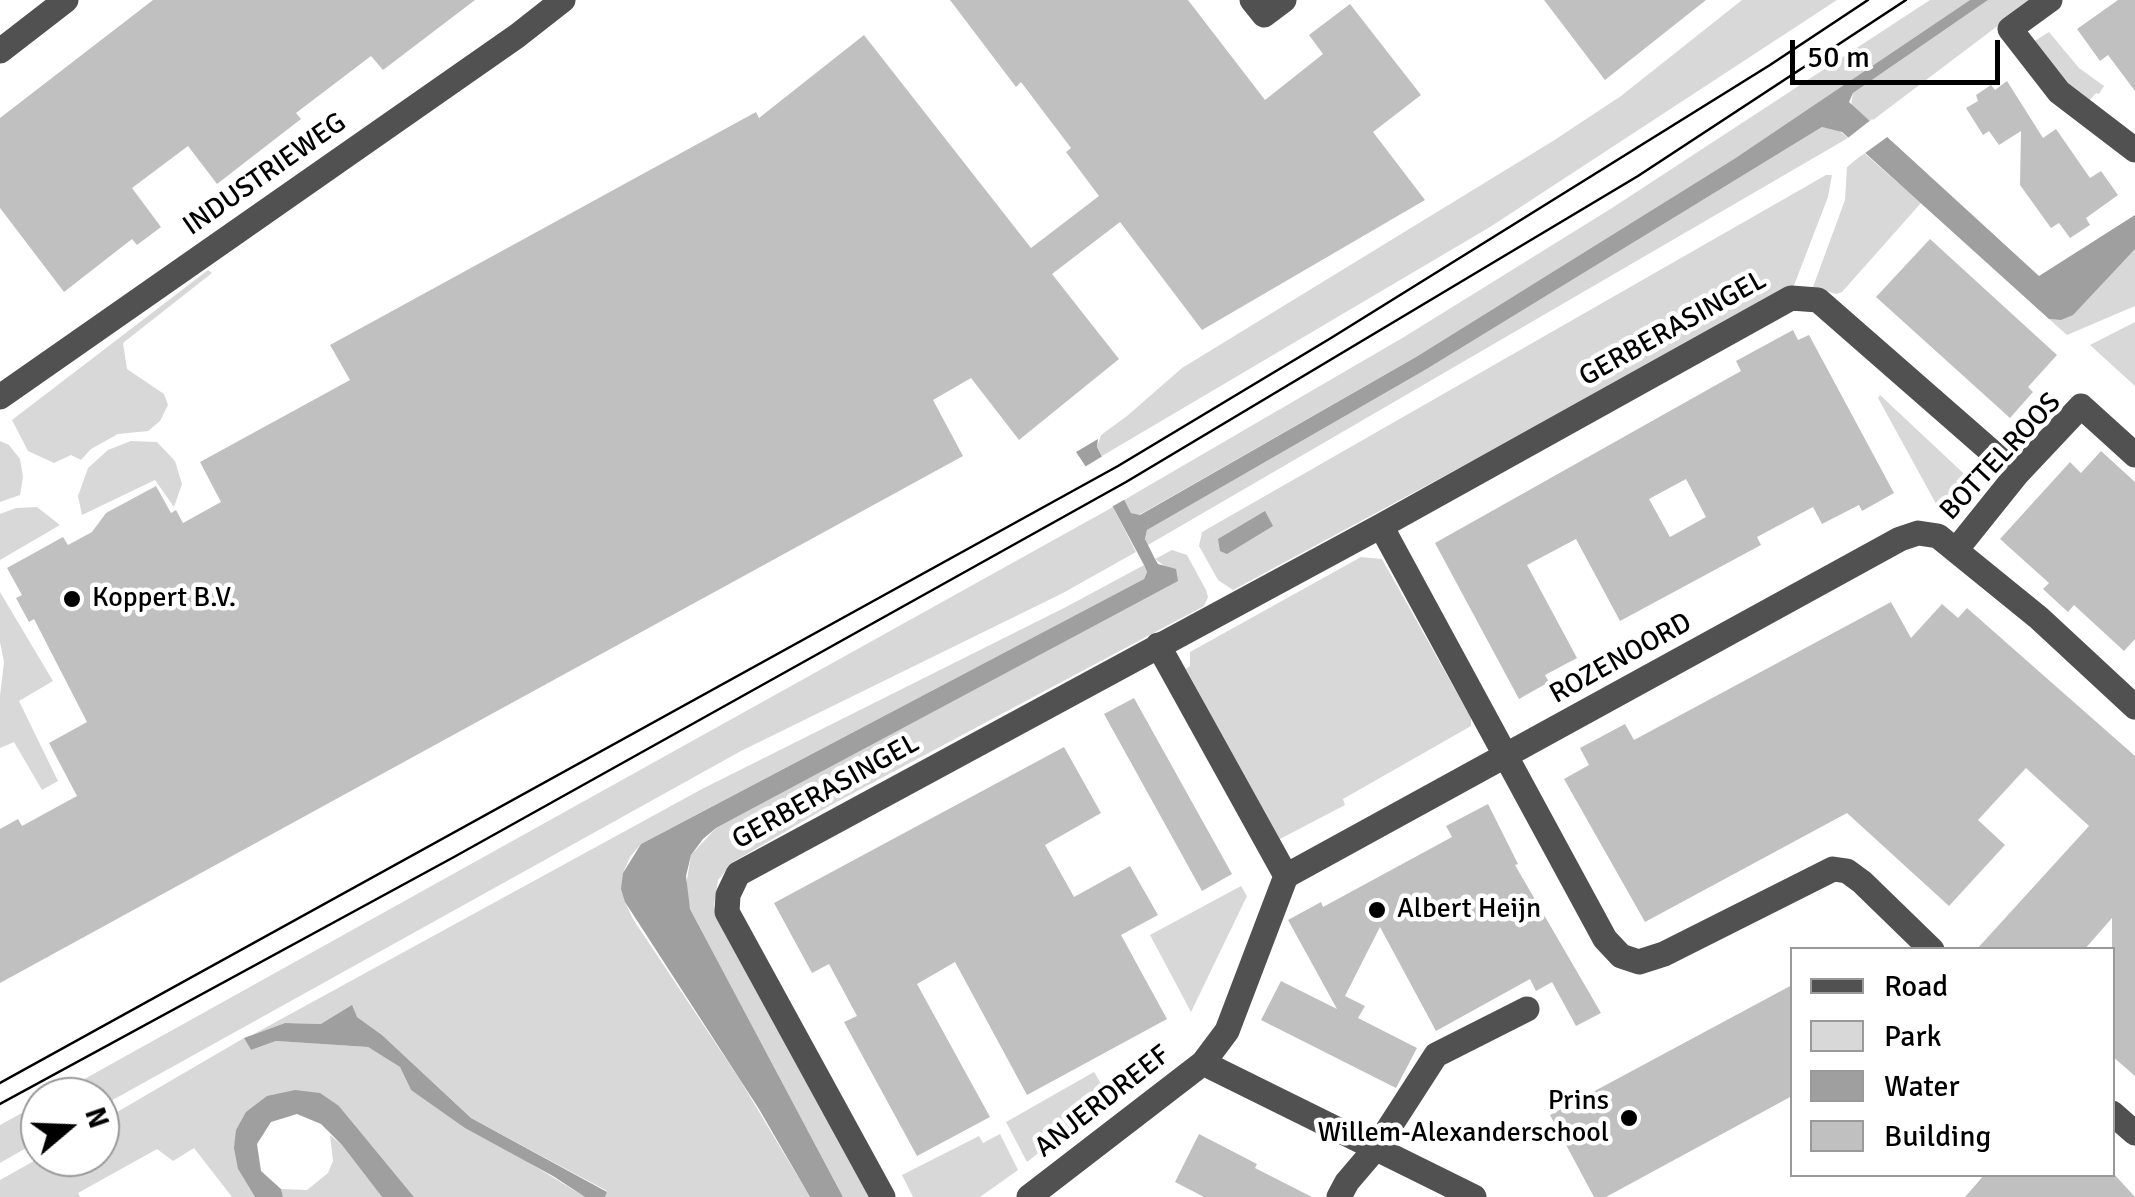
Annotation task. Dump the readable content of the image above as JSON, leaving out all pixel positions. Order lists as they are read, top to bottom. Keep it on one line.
{"streets":{"street":["INDUSTRIEWEG","GERBERASINGEL","BOTTELROOS","ROZENOORD","ANJERDREEF"]},"crossings":[["GERBERASINGEL","BOTTELROOS"],["BOTTELROOS","ROZENOORD"]],"places":["Koppert B.V.","Albert Heijn","Prins Willem-Alexanderschool"],"legend":["Road","Park","Water","Building"],"scale_bar":"50 m","north":"right"}
